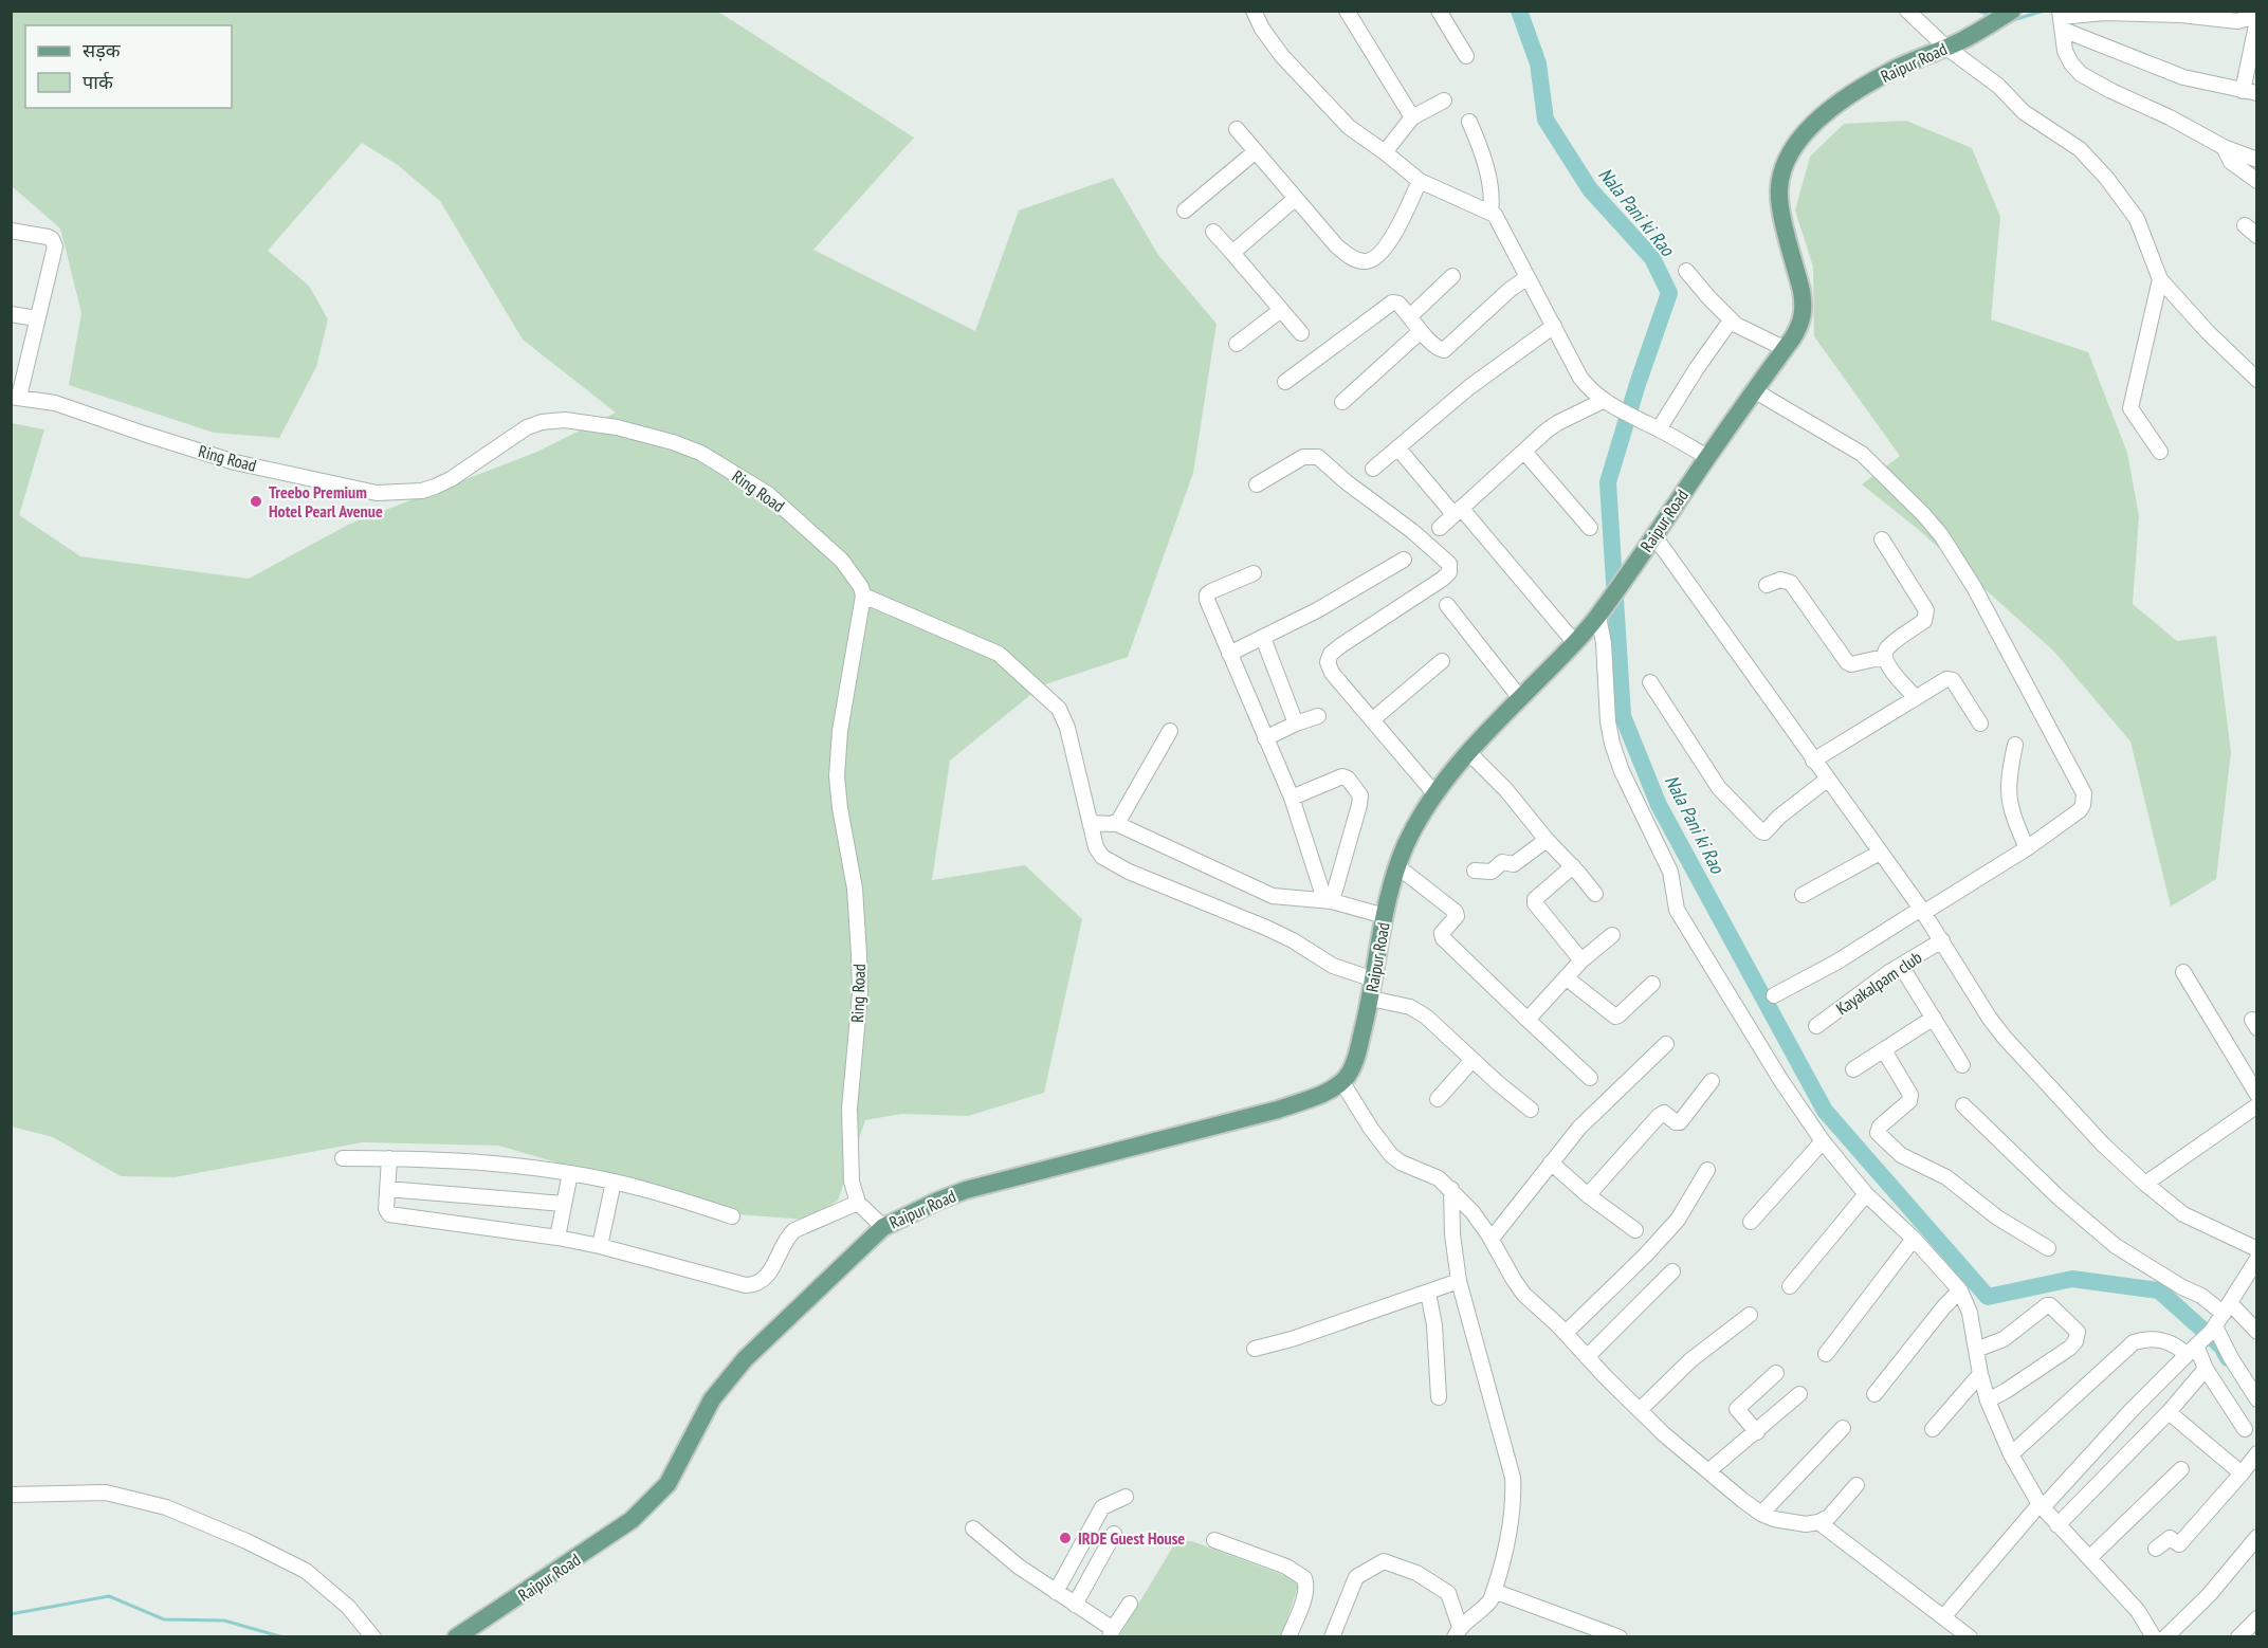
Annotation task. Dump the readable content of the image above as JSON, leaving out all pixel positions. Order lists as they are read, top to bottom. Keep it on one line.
{"streets":{"main road":["Raipur Road"],"street":["Ring Road","Kayakalpam club"]},"water":["Nala Pani ki Rao"],"places":["Treebo Premium Hotel Pearl Avenue","IRDE Guest House"],"legend":["सड़क","पार्क"]}
